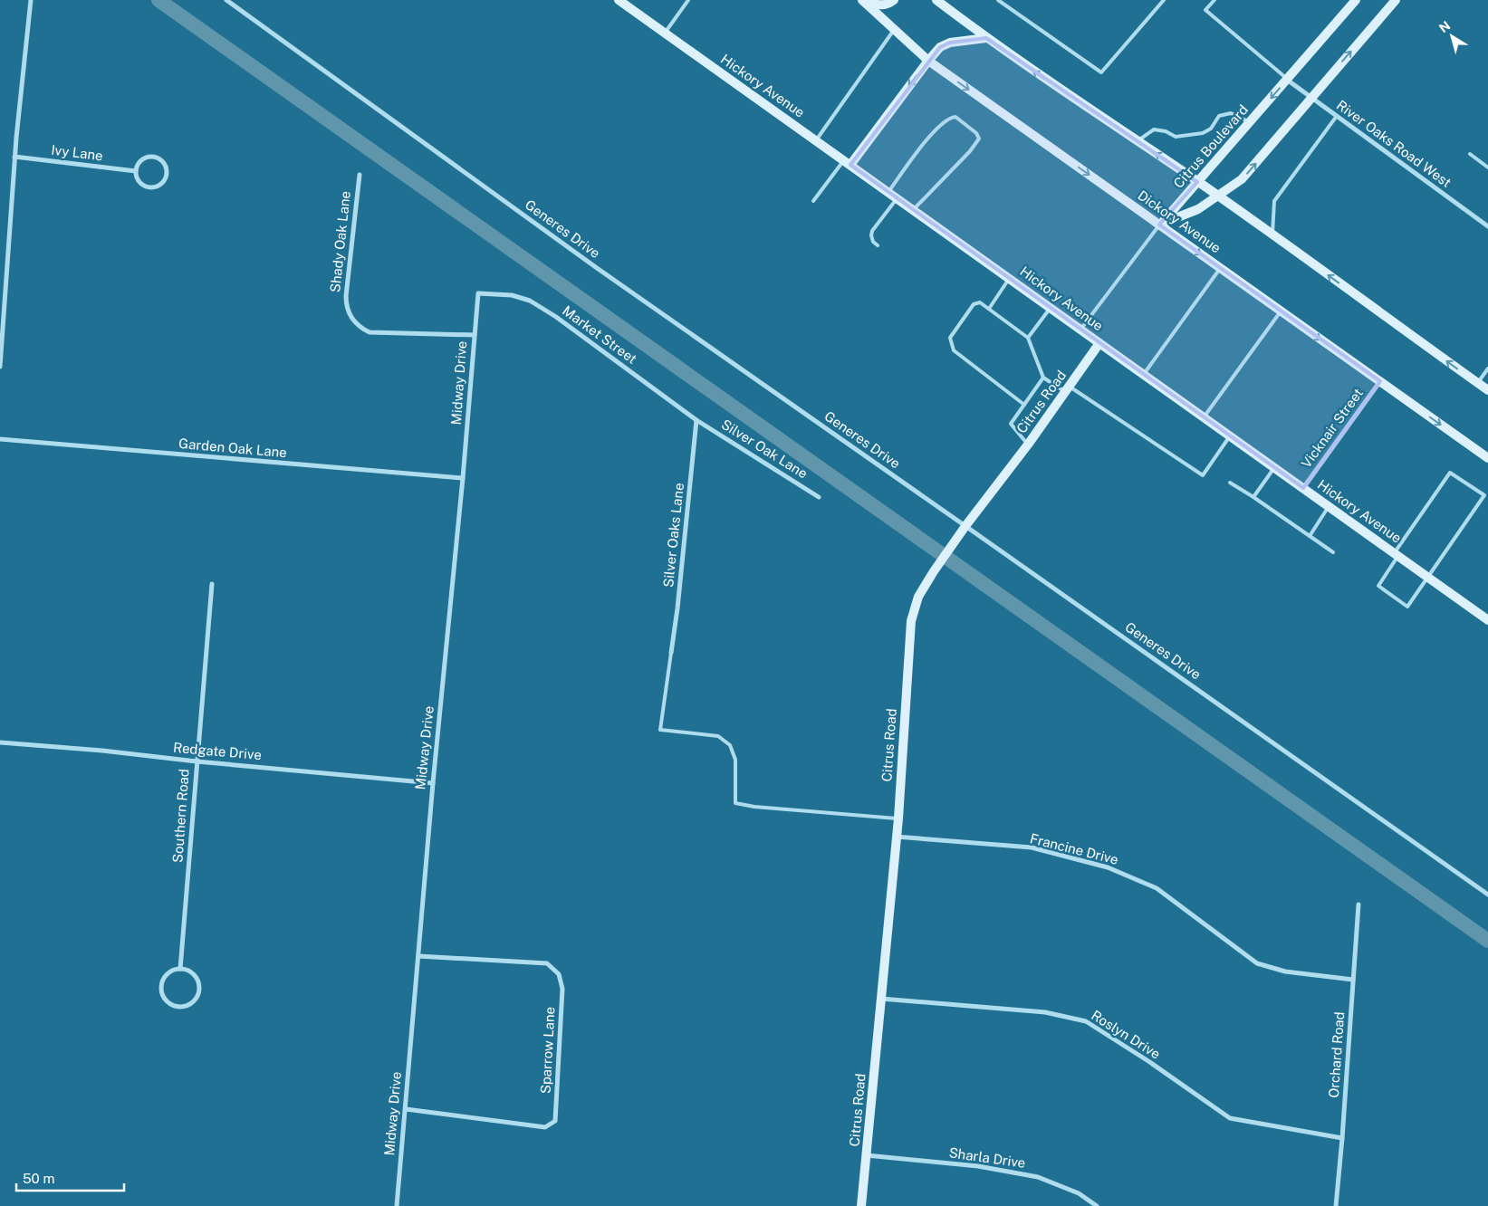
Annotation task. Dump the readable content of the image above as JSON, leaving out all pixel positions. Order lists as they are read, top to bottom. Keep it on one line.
{"streets":{"main road":["Hickory Avenue","Citrus Boulevard","Dickory Avenue","Citrus Road"],"street":["River Oaks Road West","Ivy Lane","Generes Drive","Shady Oak Lane","Market Street","Midway Drive","Vicknair Street","Garden Oak Lane","Silver Oak Lane","Silver Oaks Lane","Redgate Drive","Southern Road","Francine Drive","Roslyn Drive","Sparrow Lane","Orchard Road","Sharla Drive"]},"crossings":[["Hickory Avenue","Citrus Road"],["Hickory Avenue","Vicknair Street"],["River Oaks Road West","Citrus Boulevard"],["Citrus Boulevard","Dickory Avenue"],["Dickory Avenue","Vicknair Street"],["Generes Drive","Citrus Road"],["Shady Oak Lane","Midway Drive"],["Market Street","Midway Drive"],["Market Street","Silver Oak Lane"],["Market Street","Silver Oaks Lane"],["Midway Drive","Garden Oak Lane"],["Midway Drive","Redgate Drive"],["Midway Drive","Sparrow Lane"],["Citrus Road","Francine Drive"],["Citrus Road","Roslyn Drive"],["Citrus Road","Sharla Drive"],["Silver Oak Lane","Silver Oaks Lane"],["Redgate Drive","Southern Road"],["Francine Drive","Orchard Road"],["Roslyn Drive","Orchard Road"]],"scale_bar":"50 m","north":"top left"}
